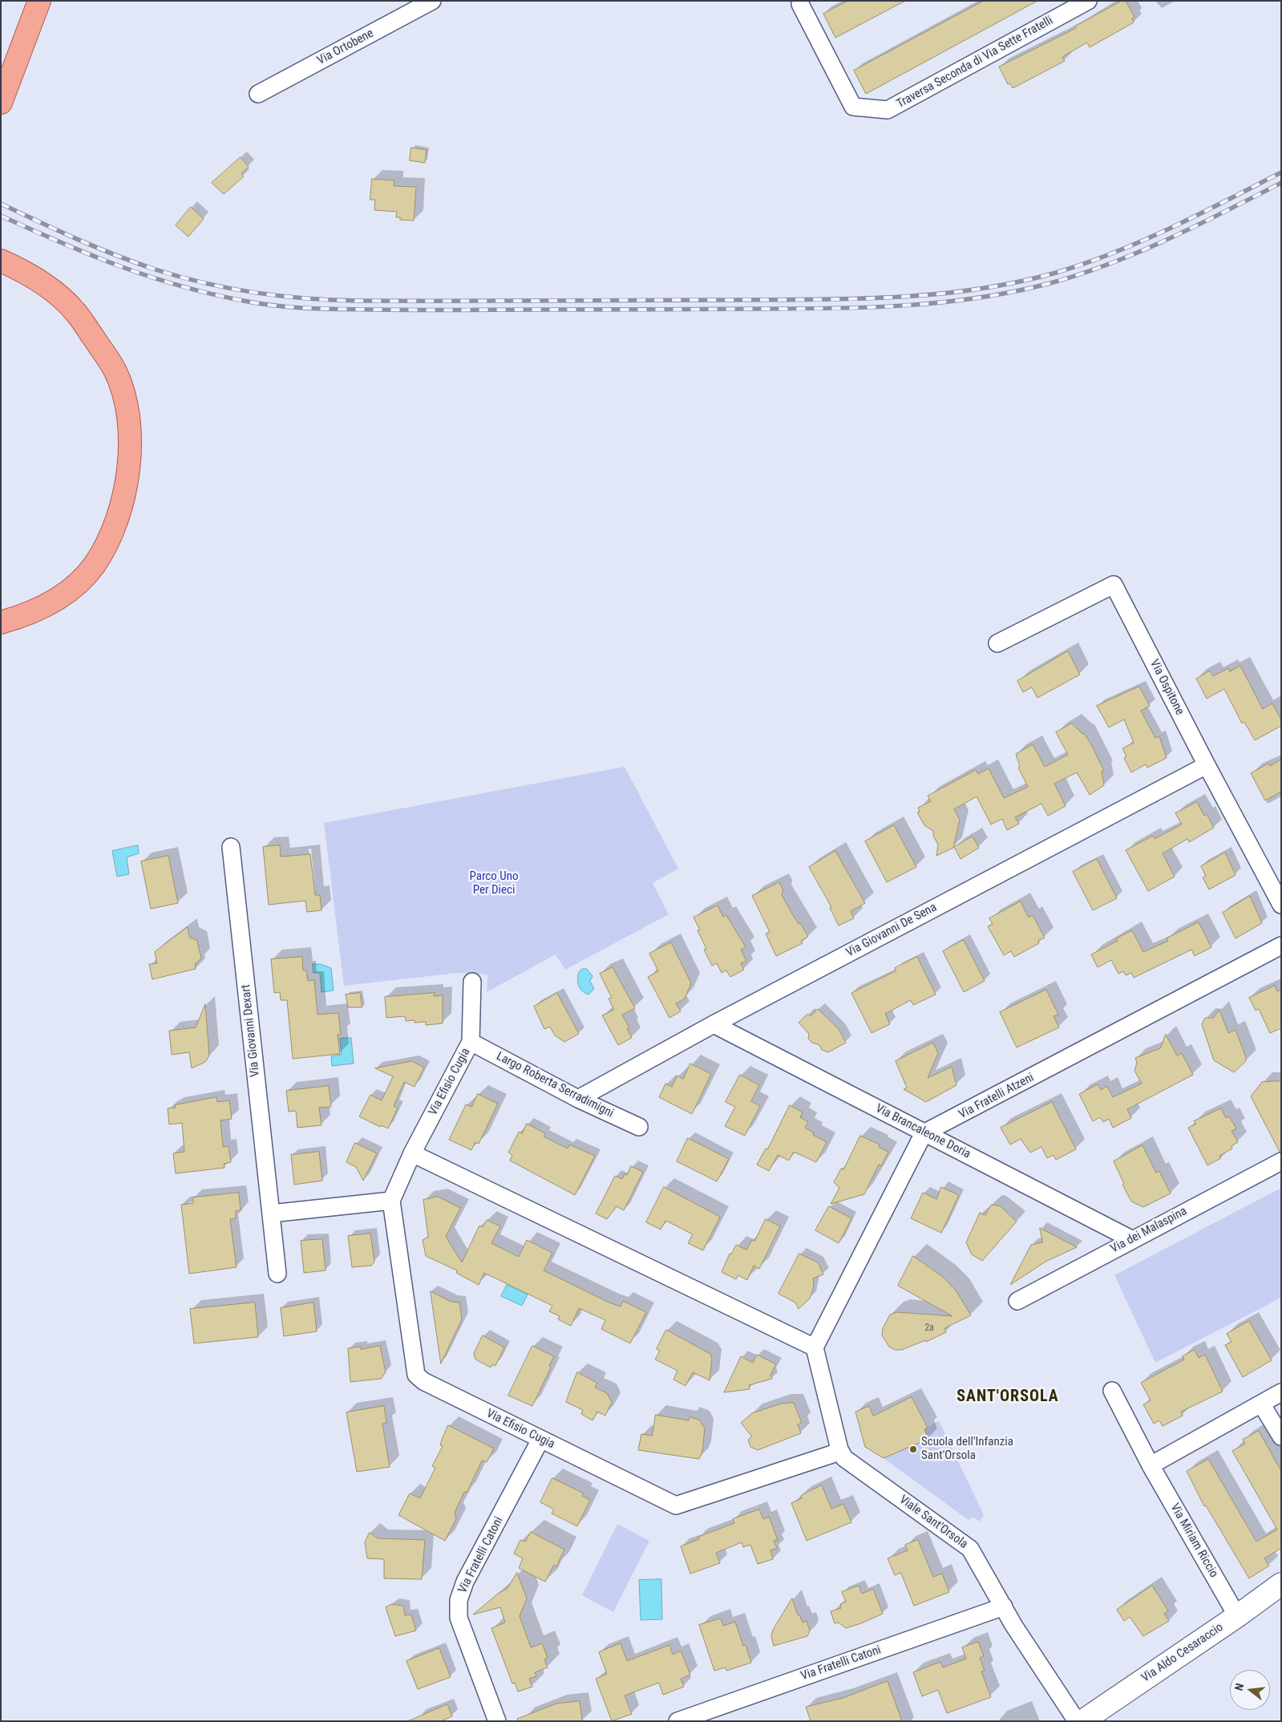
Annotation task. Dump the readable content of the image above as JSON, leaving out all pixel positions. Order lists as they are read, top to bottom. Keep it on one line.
{"streets":{"street":["Via Ortobene","Traversa Seconda di Via Sette Fratelli","Via Ospitone","Via Giovanni De Sena","Via Giovanni Dexart","Via Efisio Cugia","Largo Roberta Serradimigni","Via Fratelli Atzeni","Via Brancaleone Doria","Via dei Malaspina","Viale Sant'Orsola","Via Miriam Riccio","Via Fratelli Catoni","Via Aldo Cesaraccio"]},"crossings":[["Via Ospitone","Via Giovanni De Sena"],["Via Giovanni De Sena","Largo Roberta Serradimigni"],["Via Giovanni De Sena","Via Brancaleone Doria"],["Via Efisio Cugia","Largo Roberta Serradimigni"],["Via Efisio Cugia","Viale Sant'Orsola"],["Via Efisio Cugia","Via Fratelli Catoni"],["Via Fratelli Atzeni","Via Brancaleone Doria"],["Via Brancaleone Doria","Via dei Malaspina"],["Viale Sant'Orsola","Via Fratelli Catoni"],["Via Miriam Riccio","Via Aldo Cesaraccio"]],"districts":["SANT'ORSOLA"],"parks":["Parco Uno Per Dieci"],"places":["Scuola dell'Infanzia Sant'Orsola"],"house_numbers":["2a"],"north":"left"}
